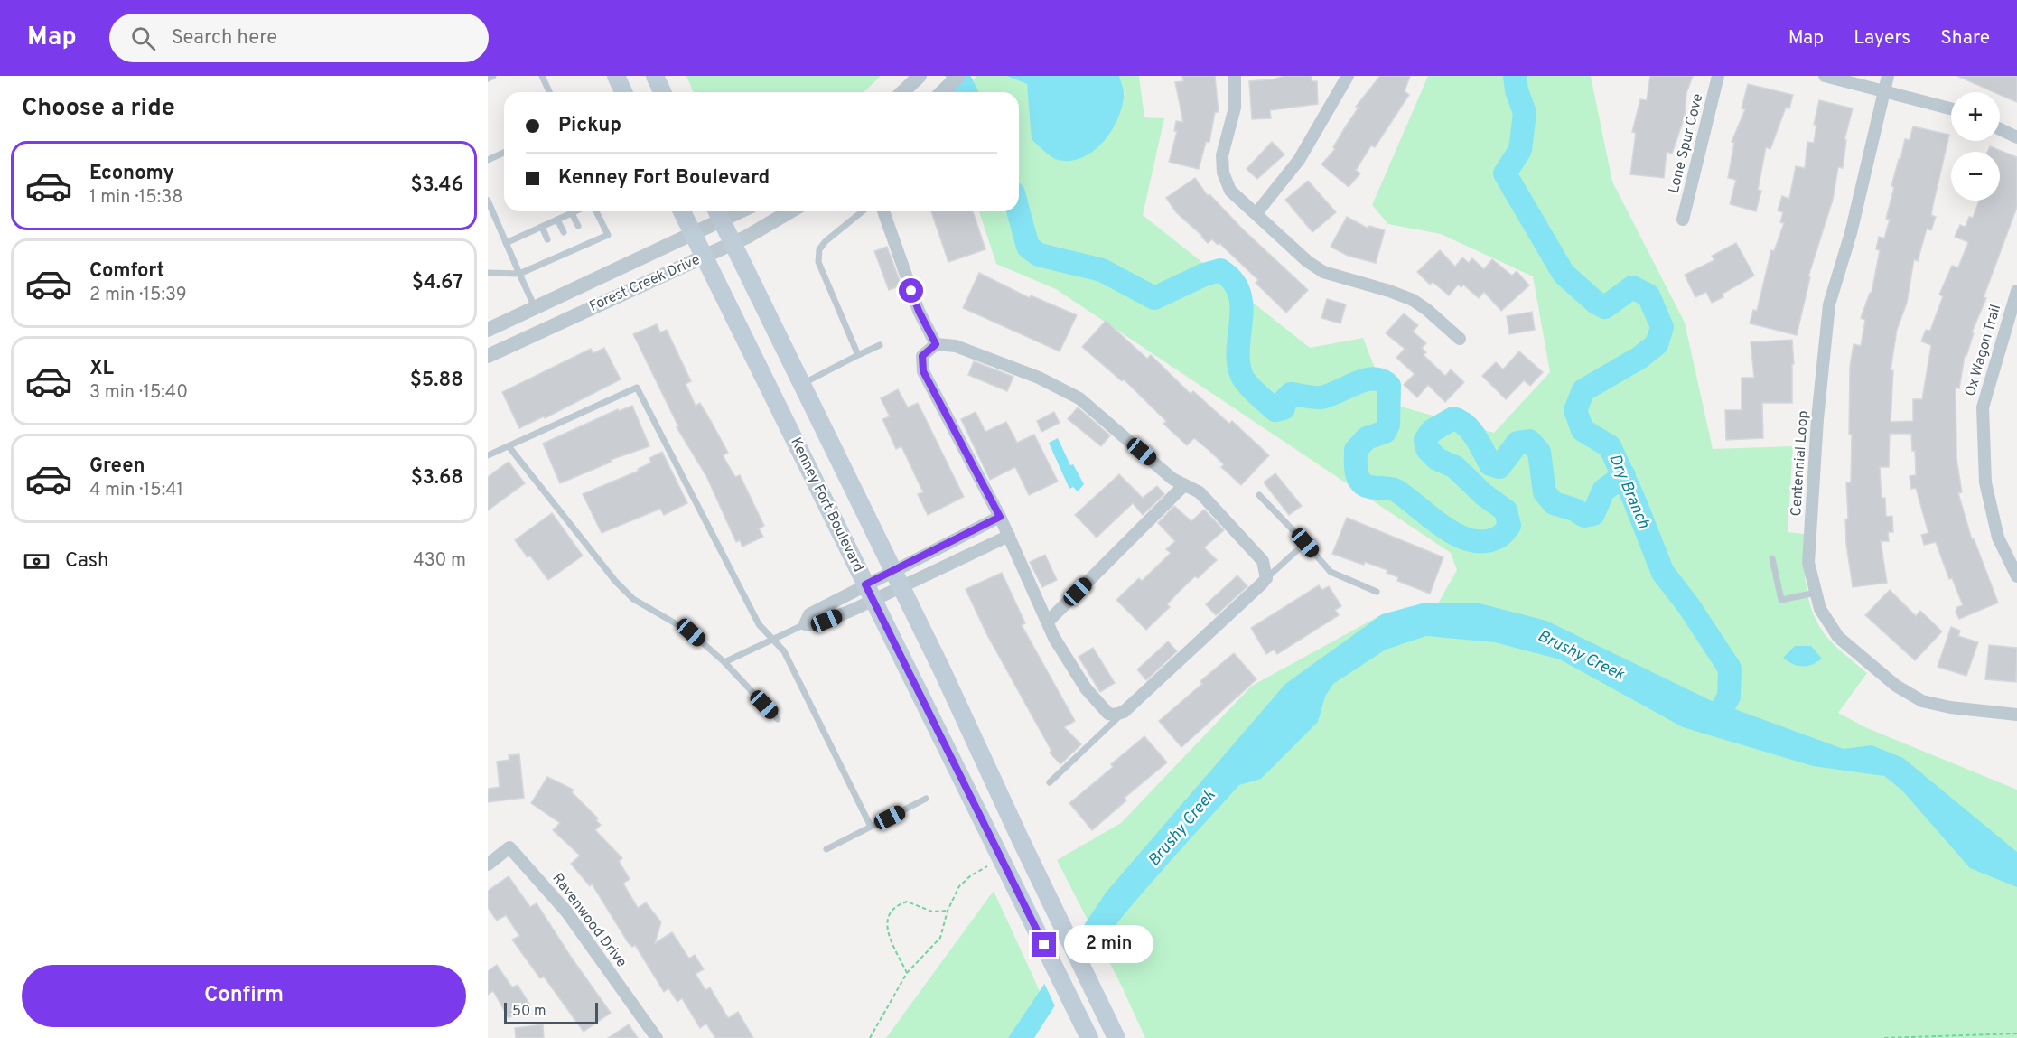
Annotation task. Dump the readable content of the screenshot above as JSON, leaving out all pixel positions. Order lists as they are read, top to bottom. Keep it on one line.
{"streets":{"main road":["Kenney Fort Boulevard"],"street":["Lone Spur Cove","Forest Creek Drive","Ox Wagon Trail","Centennial Loop","Ravenwood Drive"]},"crossings":[["Forest Creek Drive","Kenney Fort Boulevard"]],"water":["Dry Branch","Brushy Creek"],"scale_bar":"50 m","page":{"header":"Map","search":"Search here","nav":["Map","Layers","Share"],"heading":"Choose a ride","map_buttons":["+","−"],"banner":["Pickup","Kenney Fort Boulevard"],"list":[{"name":"Economy","note":"1 min · 15:38","value":"$3.46"},{"name":"Comfort","note":"2 min · 15:39","value":"$4.67"},{"name":"XL","note":"3 min · 15:40","value":"$5.88"},{"name":"Green","note":"4 min · 15:41","value":"$3.68"}],"pay":["Cash","430 m"],"bubble":"2 min","buttons":"Confirm","scale":"50 m"}}
